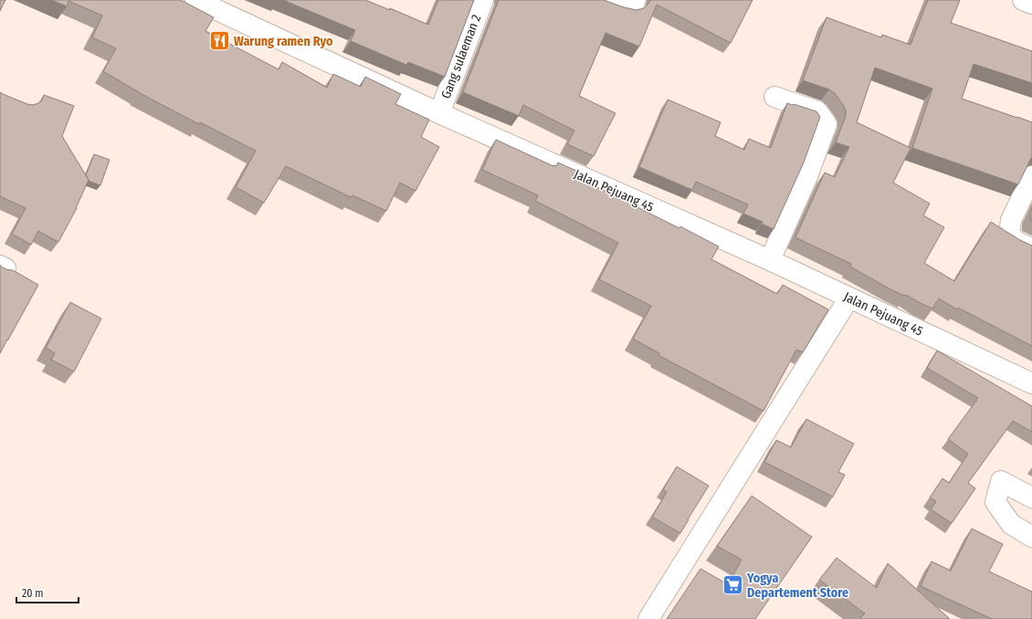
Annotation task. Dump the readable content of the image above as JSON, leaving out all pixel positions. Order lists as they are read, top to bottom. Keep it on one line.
{"streets":{"street":["Gang sulaeman 2","Jalan Pejuang 45"]},"crossings":[["Gang sulaeman 2","Jalan Pejuang 45"]],"places":{"restaurant":["Warung ramen Ryo"],"supermarket":["Yogya Departement Store"]},"scale_bar":"20 m"}
